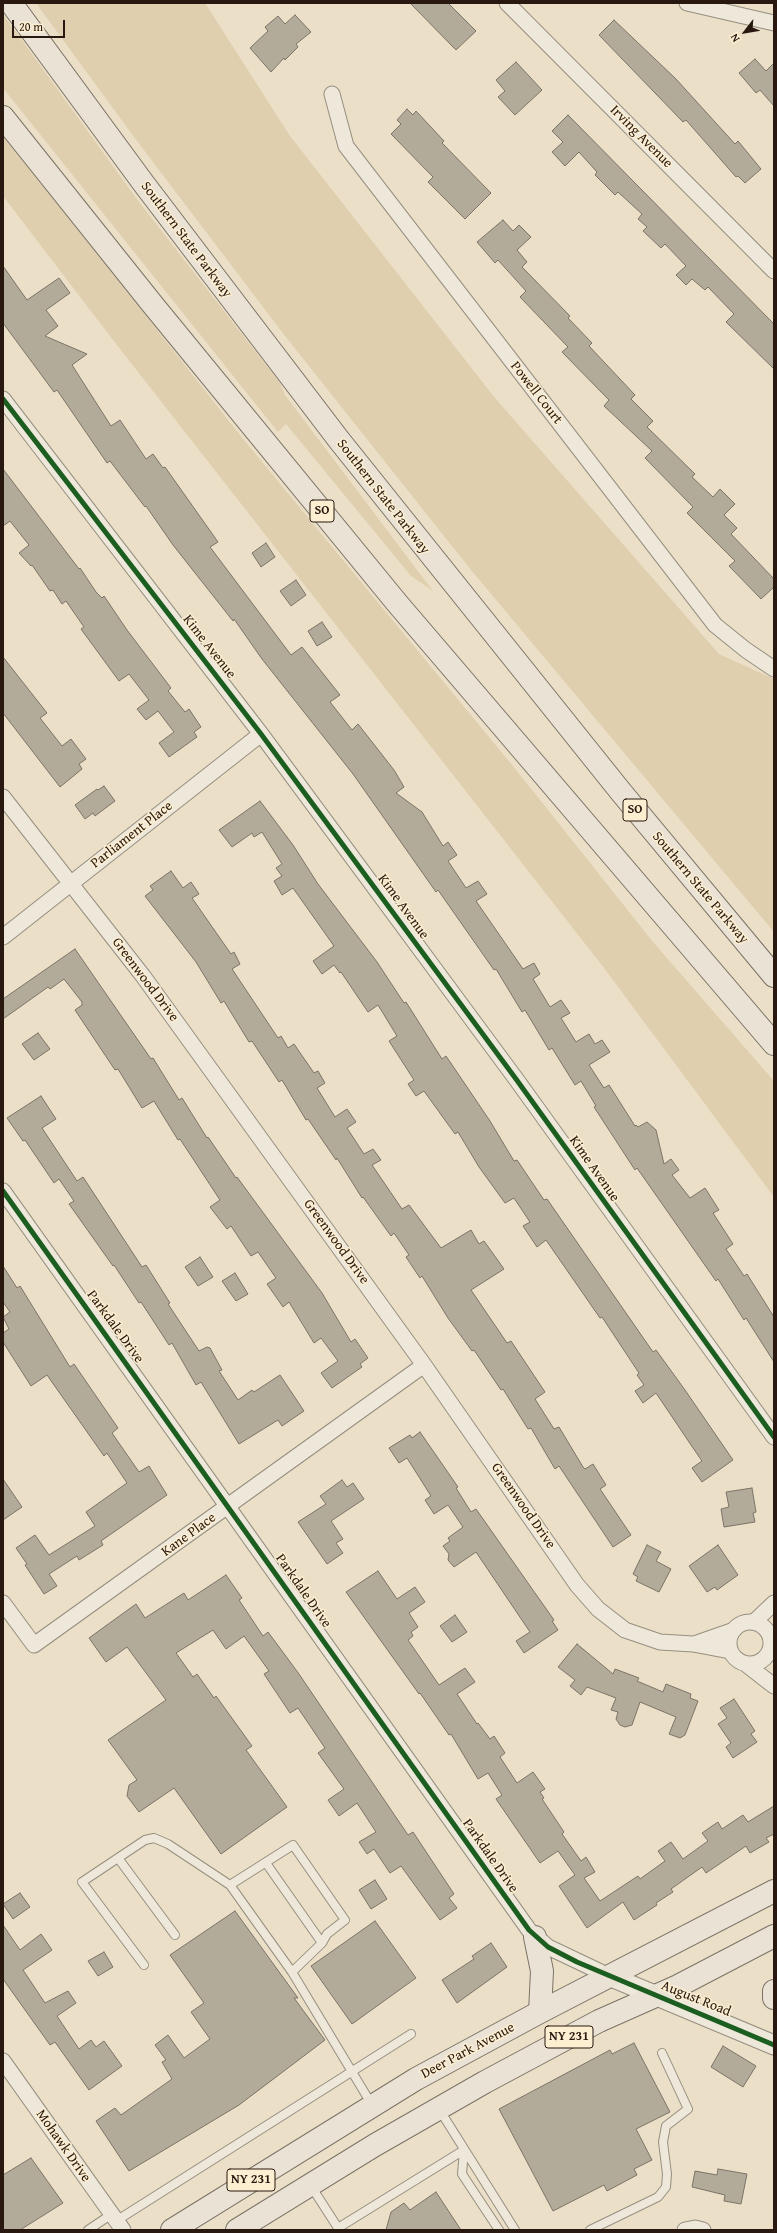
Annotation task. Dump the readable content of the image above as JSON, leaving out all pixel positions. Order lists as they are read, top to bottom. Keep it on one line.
{"streets":{"main road":["Southern State Parkway","SO","NY 231","Deer Park Avenue"],"street":["Irving Avenue","Powell Court","Kime Avenue","Parliament Place","Greenwood Drive","Parkdale Drive","Kane Place","August Road","Mohawk Drive"]},"crossings":[["Kime Avenue","Parliament Place"],["Parliament Place","Greenwood Drive"],["Greenwood Drive","Kane Place"],["Parkdale Drive","Kane Place"],["Parkdale Drive","August Road"],["Parkdale Drive","Deer Park Avenue"],["August Road","NY 231"],["August Road","Deer Park Avenue"]],"scale_bar":"20 m","north":"bottom left"}
